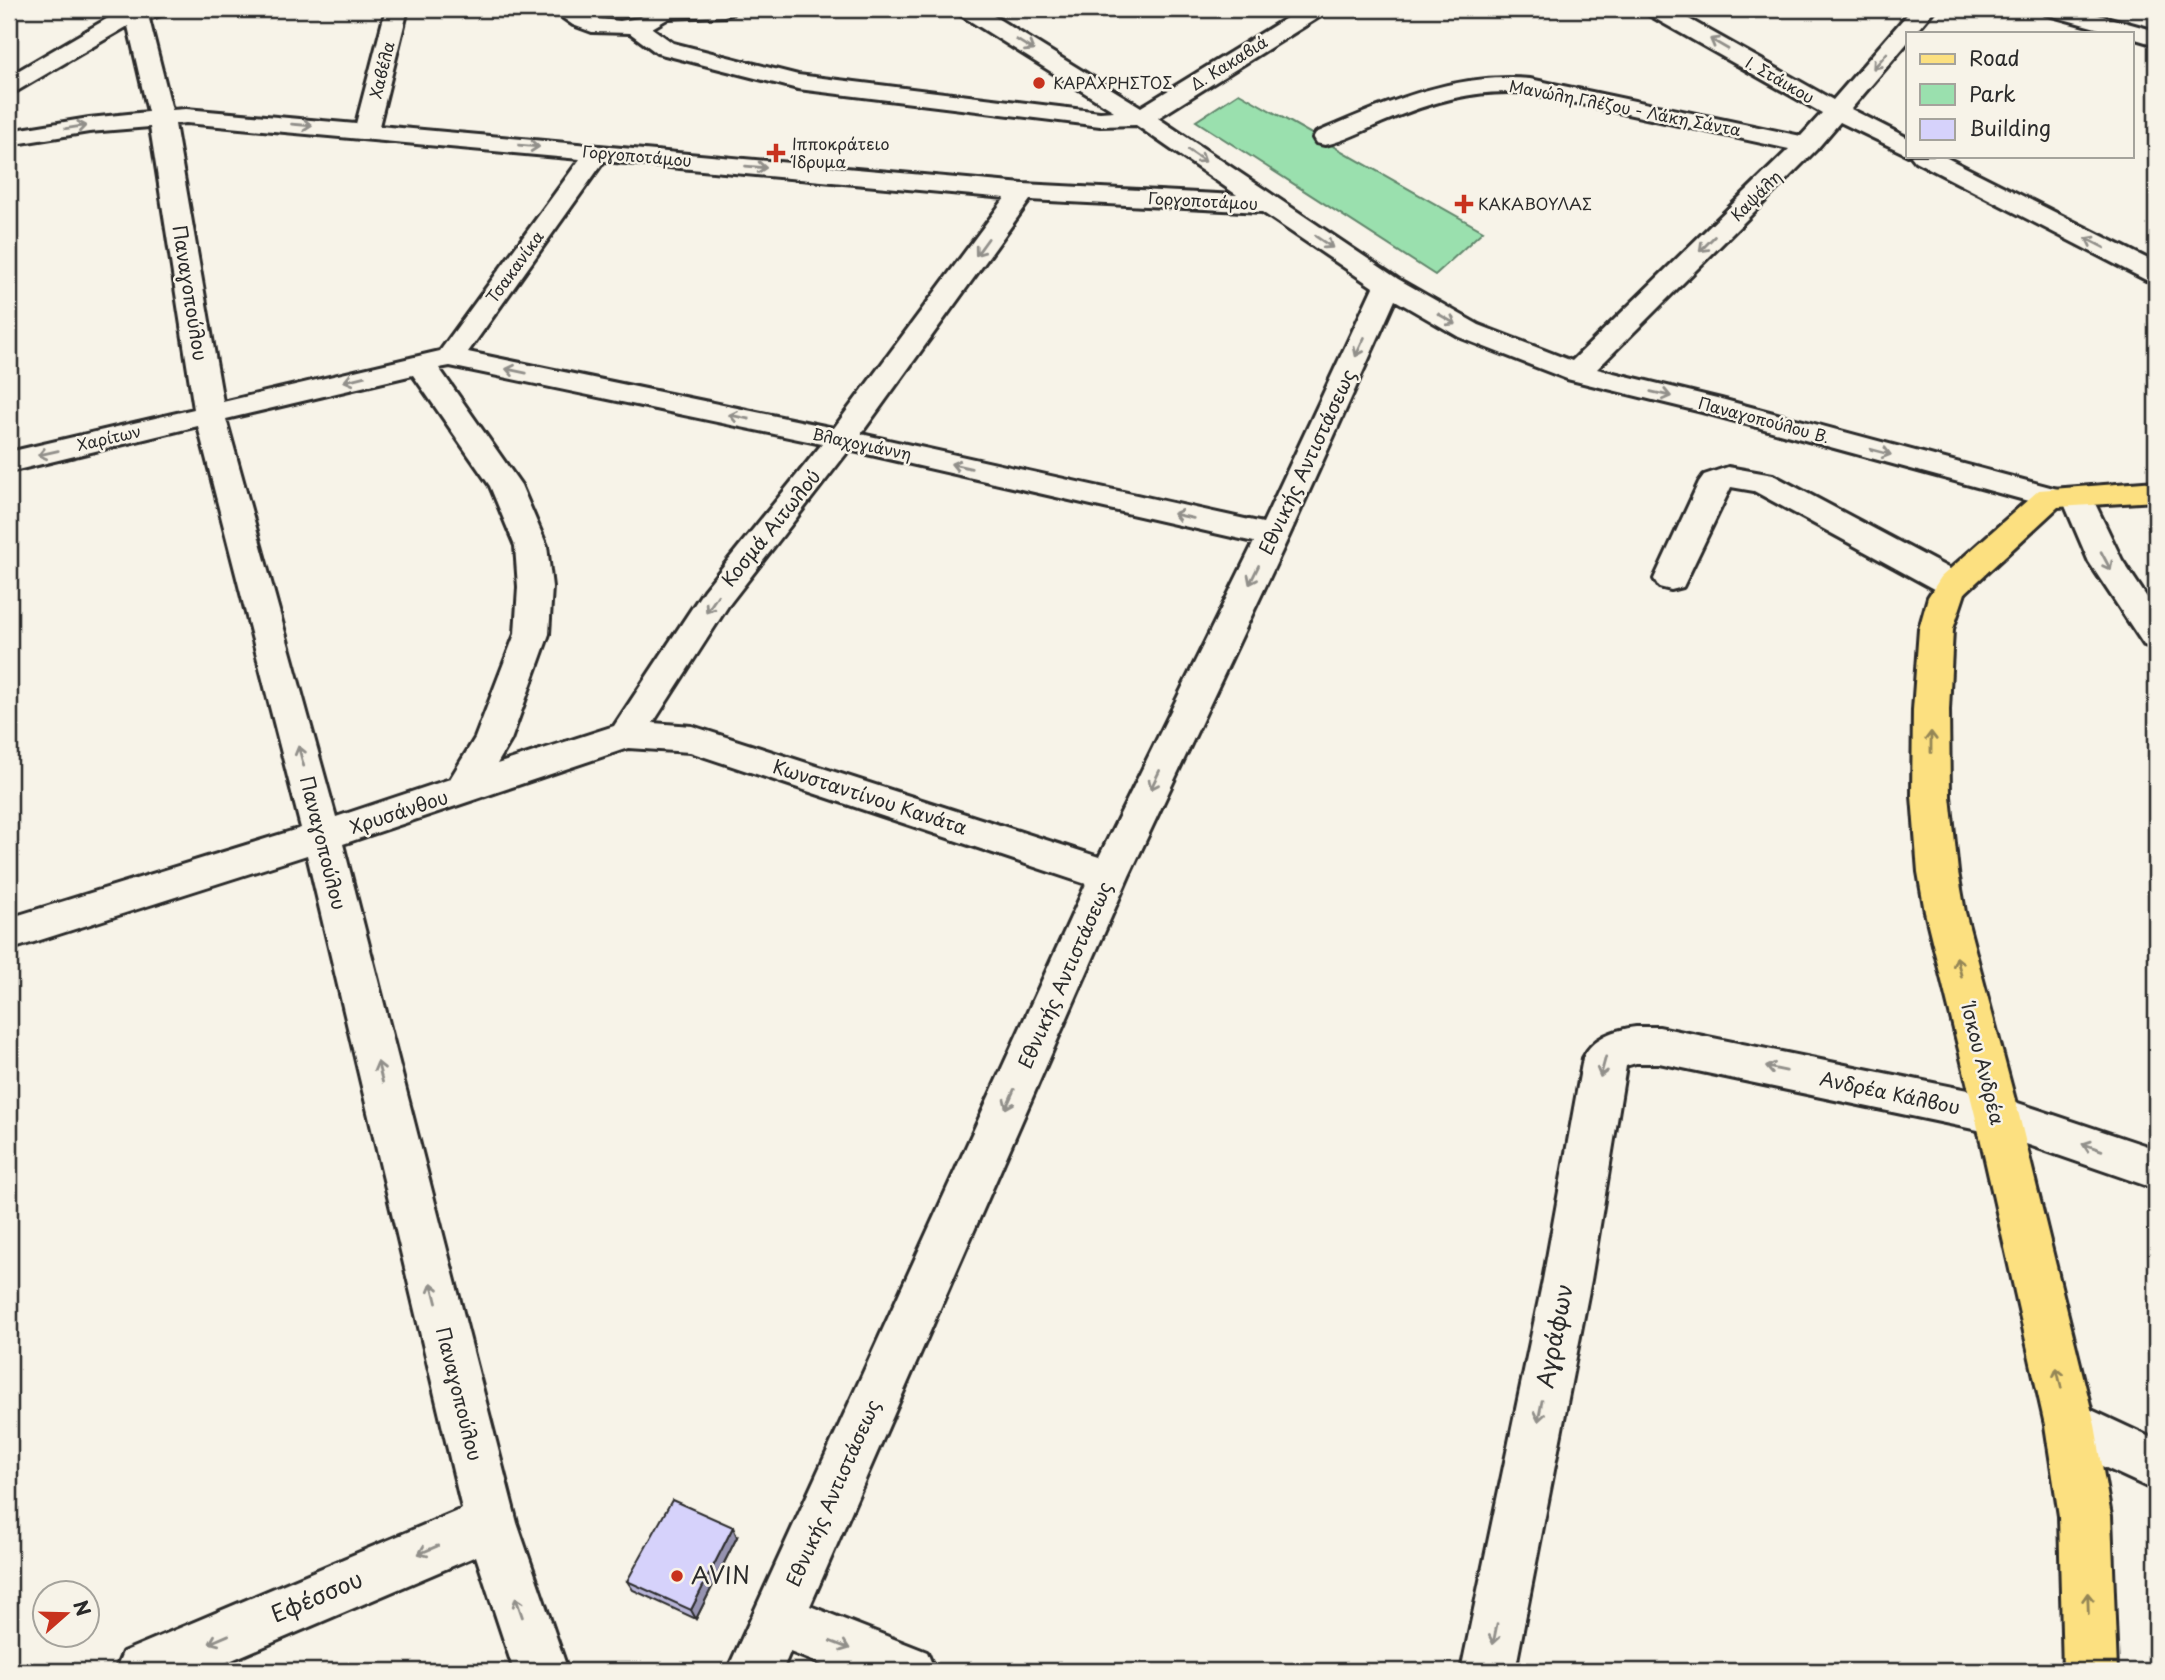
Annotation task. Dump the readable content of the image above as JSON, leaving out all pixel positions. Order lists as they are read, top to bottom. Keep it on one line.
{"streets":{"main road":["Παναγοπούλου Β.","Ίσκου Ανδρέα"],"street":["Δ. Κακαβιά","Χαβέλα","Ι. Στάικου","Μανώλη Γλέζου - Λάκη Σάντα","Γοργοποτάμου","Καψάλη","Τσακανίκα","Παναγοπούλου","Χαρίτων","Βλαχογιάννη","Εθνικής Αντιστάσεως","Κοσμά Αιτωλού","Κωνσταντίνου Κανάτα","Χρυσάνθου","Ανδρέα Κάλβου","Αγράφων","Εφέσσου"]},"crossings":[["Δ. Κακαβιά","Παναγοπούλου Β."],["Χαβέλα","Γοργοποτάμου"],["Ι. Στάικου","Καψάλη"],["Μανώλη Γλέζου - Λάκη Σάντα","Καψάλη"],["Γοργοποτάμου","Τσακανίκα"],["Γοργοποτάμου","Παναγοπούλου"],["Γοργοποτάμου","Παναγοπούλου Β."],["Γοργοποτάμου","Κοσμά Αιτωλού"],["Καψάλη","Παναγοπούλου Β."],["Τσακανίκα","Χαρίτων"],["Τσακανίκα","Βλαχογιάννη"],["Παναγοπούλου","Χαρίτων"],["Παναγοπούλου","Χρυσάνθου"],["Παναγοπούλου","Εφέσσου"],["Παναγοπούλου Β.","Εθνικής Αντιστάσεως"],["Παναγοπούλου Β.","Ίσκου Ανδρέα"],["Χαρίτων","Βλαχογιάννη"],["Βλαχογιάννη","Εθνικής Αντιστάσεως"],["Βλαχογιάννη","Κοσμά Αιτωλού"],["Εθνικής Αντιστάσεως","Κωνσταντίνου Κανάτα"],["Κοσμά Αιτωλού","Κωνσταντίνου Κανάτα"],["Κοσμά Αιτωλού","Χρυσάνθου"],["Κωνσταντίνου Κανάτα","Χρυσάνθου"],["Ίσκου Ανδρέα","Ανδρέα Κάλβου"],["Ανδρέα Κάλβου","Αγράφων"]],"one_way":["Ι. Στάικου","Καψάλη","Παναγοπούλου","Χαρίτων","Βλαχογιάννη","Εθνικής Αντιστάσεως","Κοσμά Αιτωλού","Ίσκου Ανδρέα","Ανδρέα Κάλβου","Αγράφων","Εφέσσου"],"places":{"other":["ΚΑΡΑΧΡΗΣΤΟΣ","AVIN"],"health":["Ιπποκράτειο Ίδρυμα","ΚΑΚΑΒΟΥΛΑΣ"]},"legend":["Road","Park","Building"],"north":"right"}
